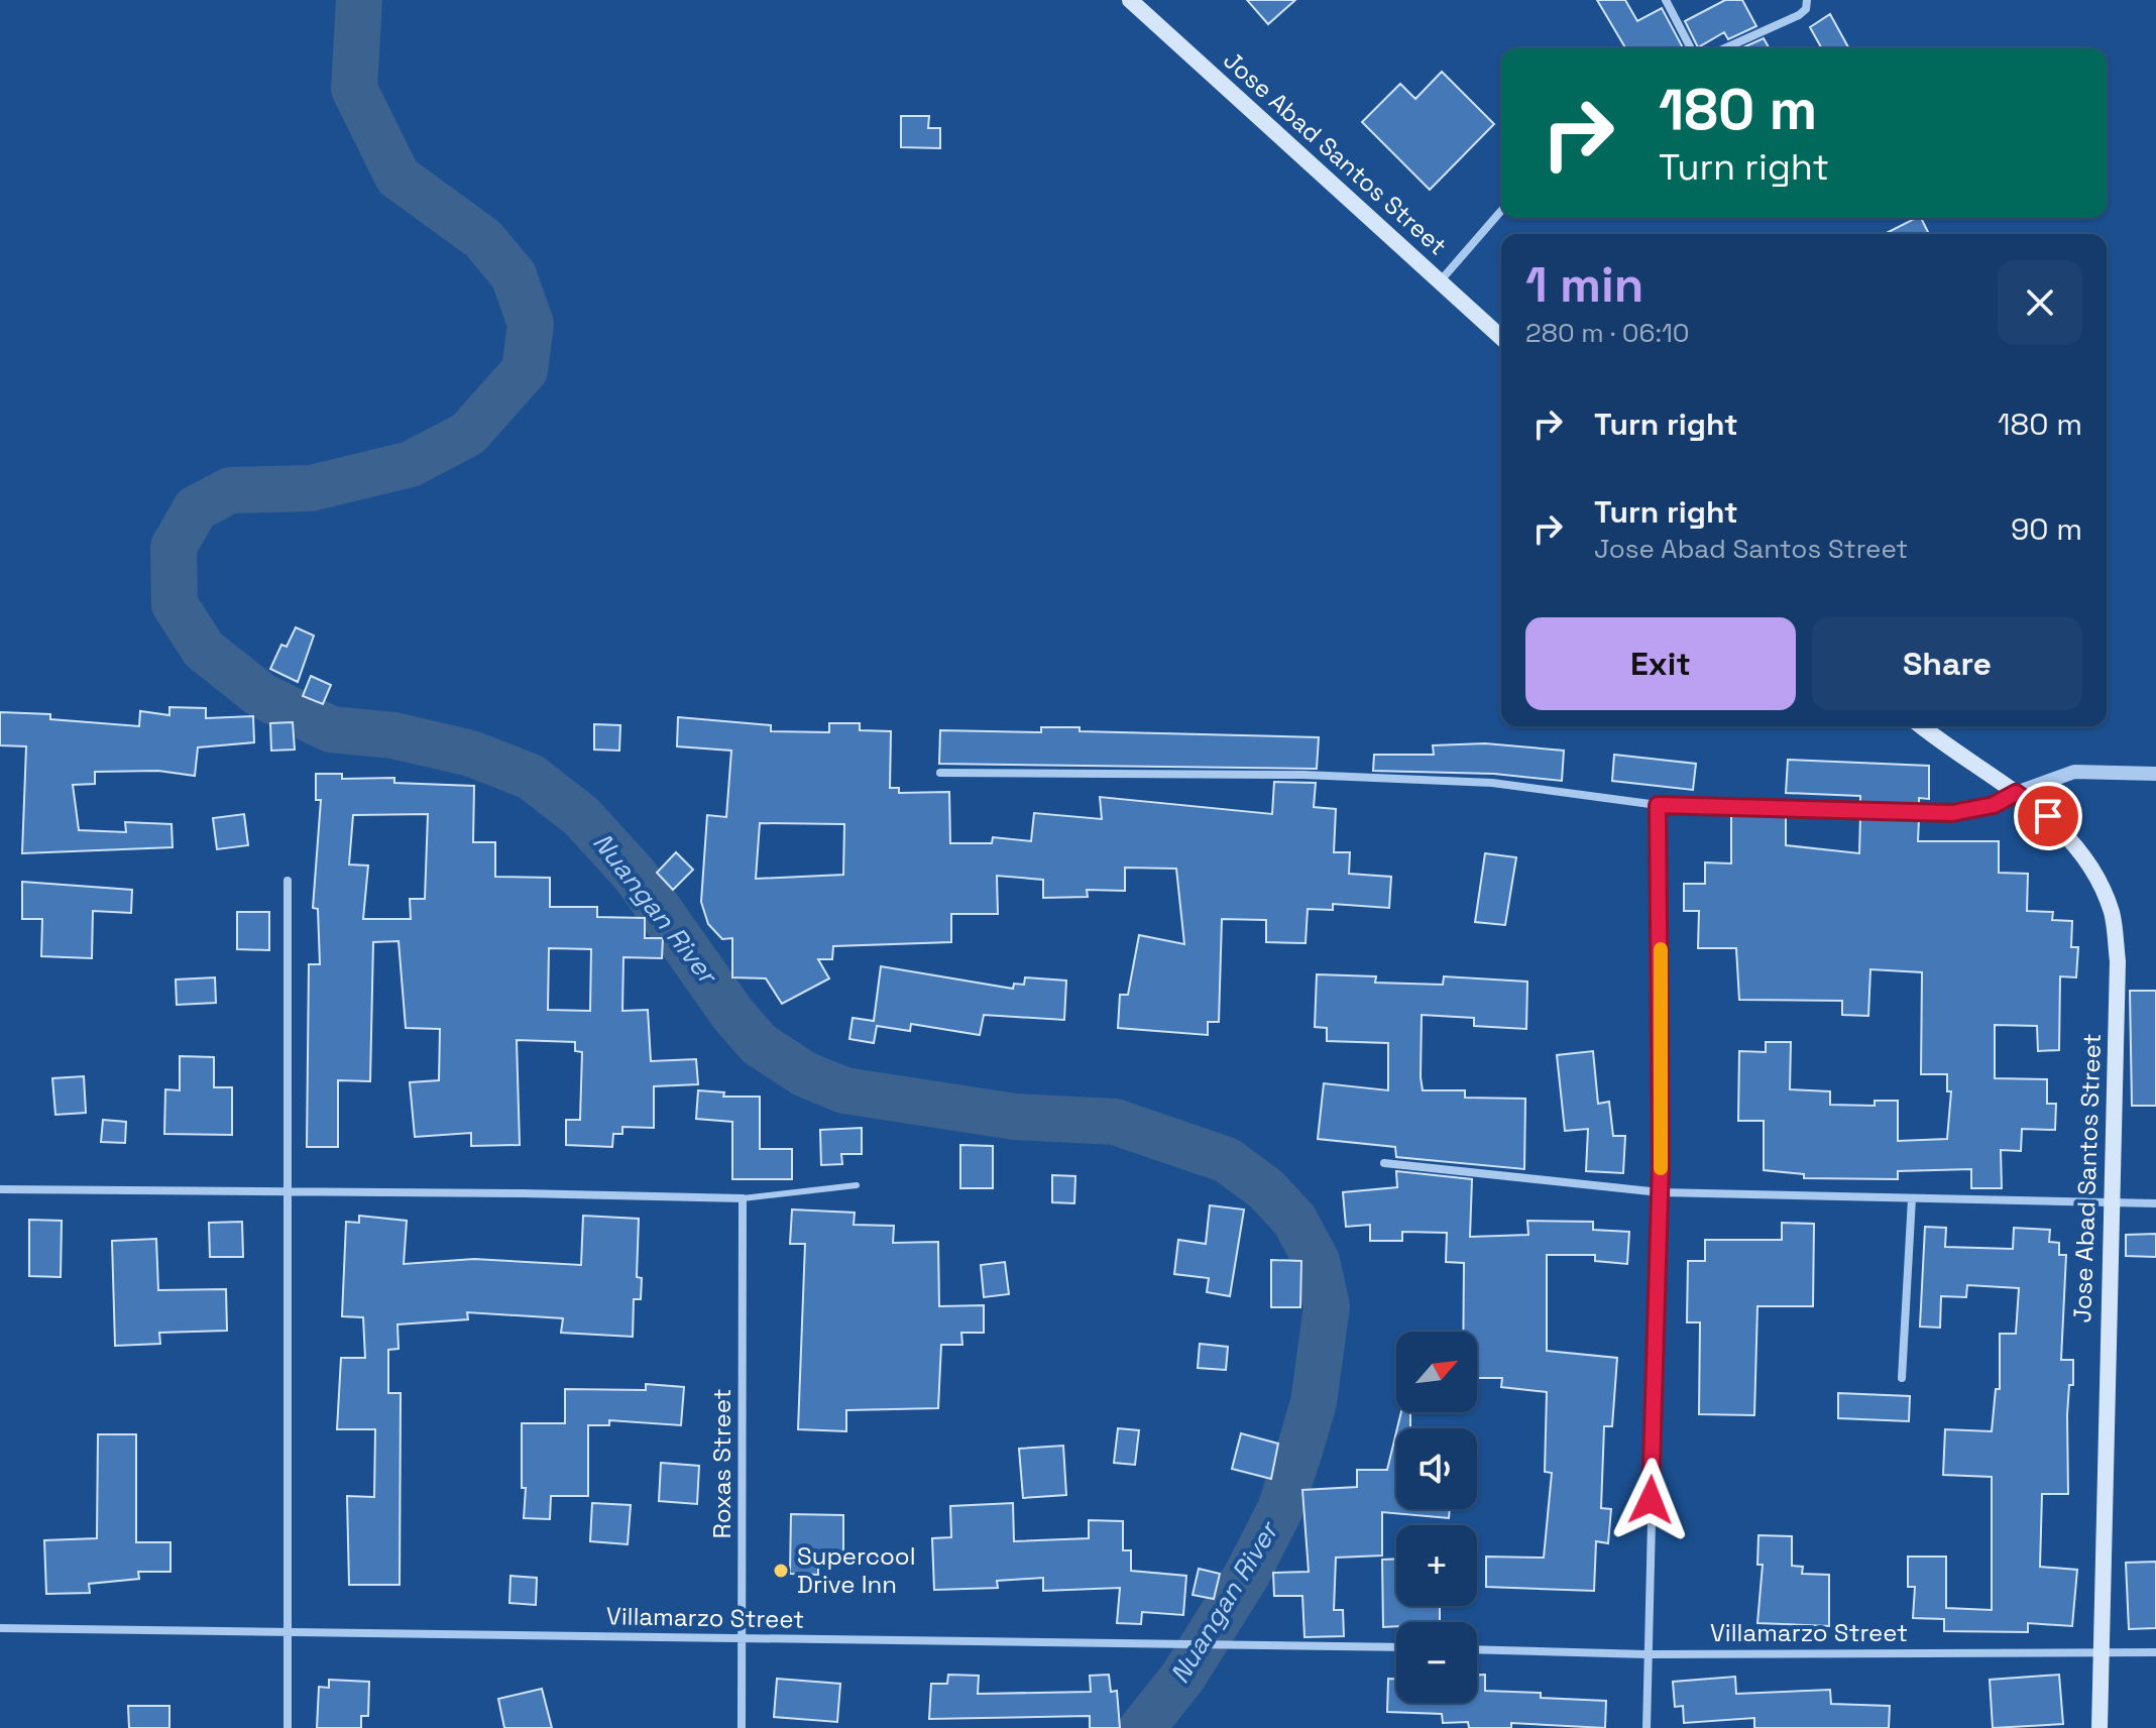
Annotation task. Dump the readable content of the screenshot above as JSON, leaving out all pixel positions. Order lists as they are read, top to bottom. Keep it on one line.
{"streets":{"main road":["Jose Abad Santos Street"],"street":["Roxas Street","Villamarzo Street"]},"crossings":[["Jose Abad Santos Street","Villamarzo Street"],["Roxas Street","Villamarzo Street"]],"water":["Nuangan River"],"places":["Supercool Drive Inn"],"north":"top right","page":{"turn":["180 m","Turn right"],"heading":["1 min","280 m · 06:10"],"list":[{"name":"Turn right","value":"180 m"},{"name":"Turn right","note":"Jose Abad Santos Street","value":"90 m"}],"buttons":["Exit","Share"],"map_buttons":["+","−"]}}
